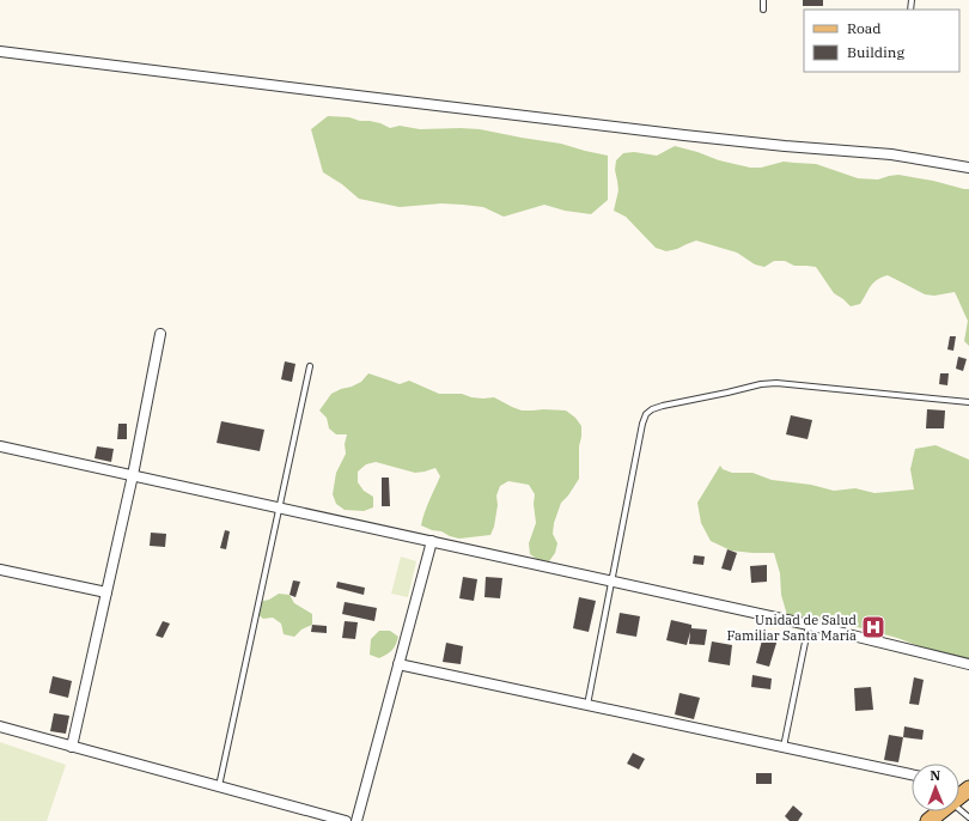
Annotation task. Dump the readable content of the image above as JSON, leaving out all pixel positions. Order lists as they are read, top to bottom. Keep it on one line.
{"places":{"hospital":["Unidad de Salud Familiar Santa María"]},"legend":["Road","Building"],"north":"top"}
